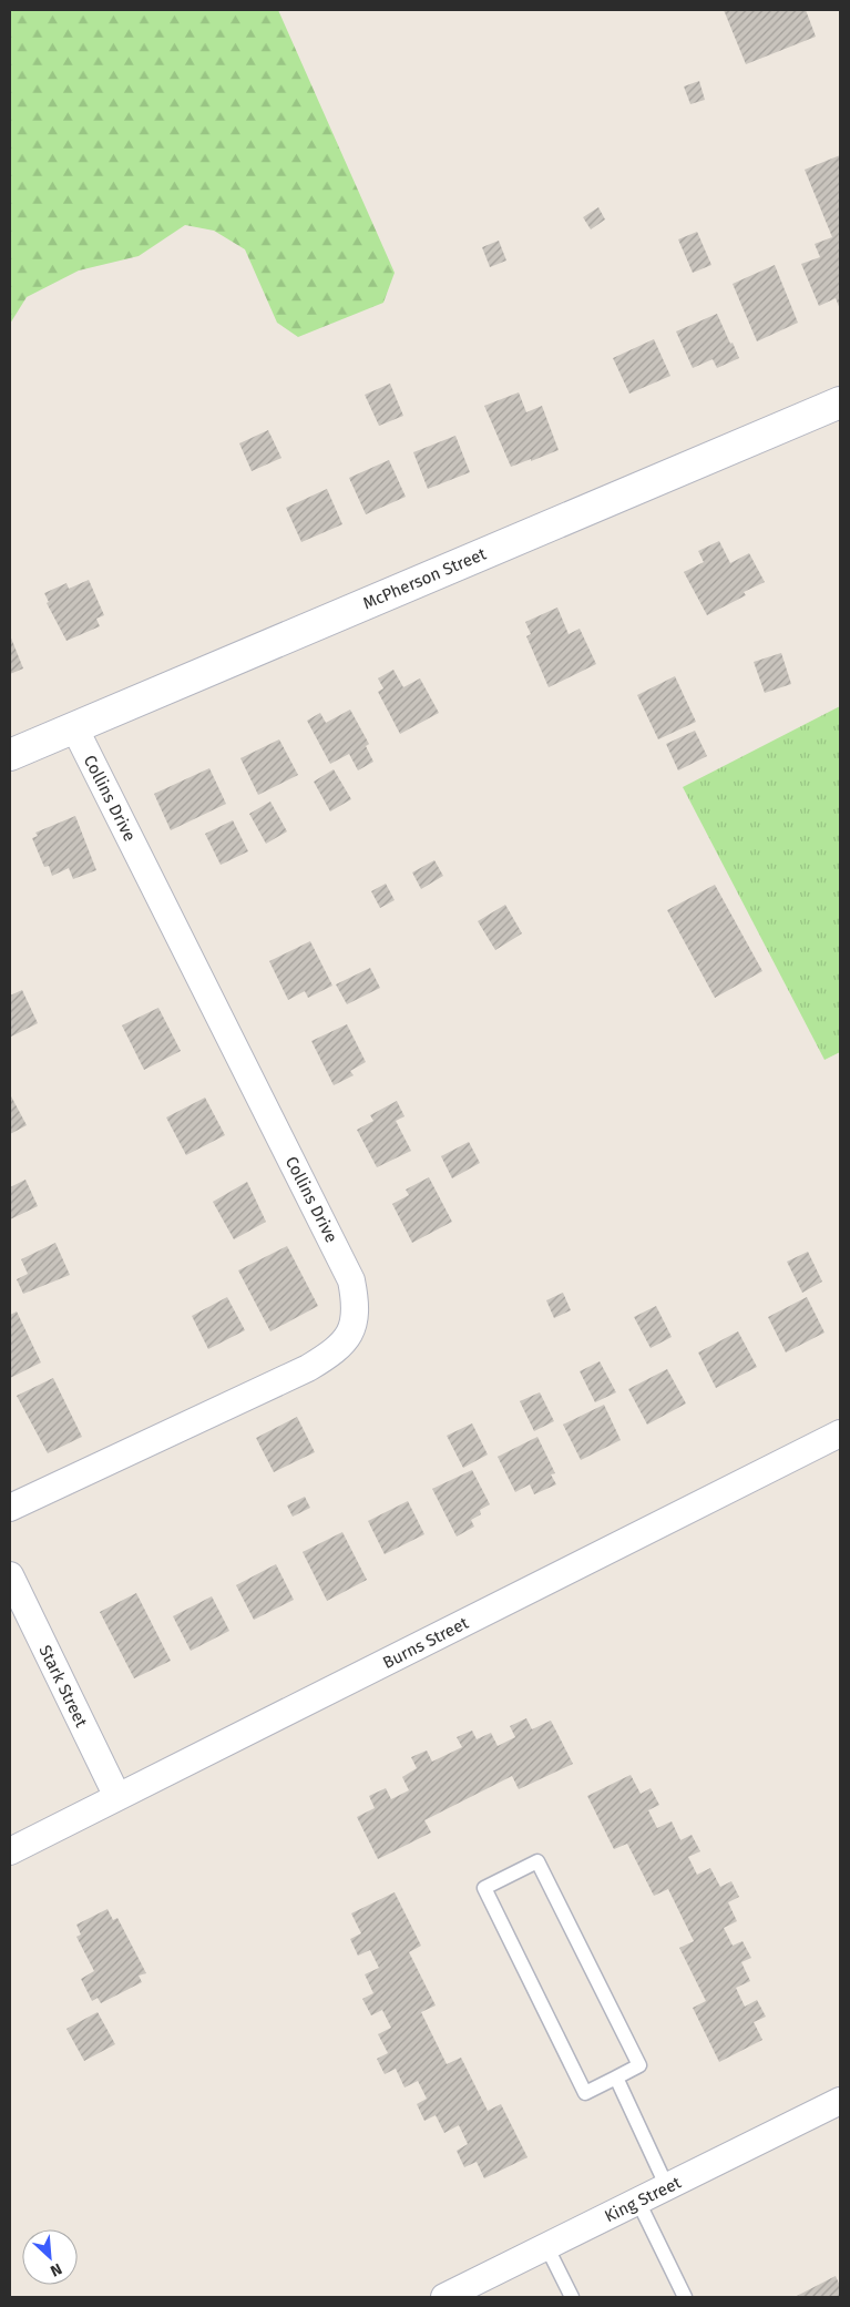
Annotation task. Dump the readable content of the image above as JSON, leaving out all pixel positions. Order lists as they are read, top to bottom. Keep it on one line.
{"streets":{"street":["McPherson Street","Collins Drive","Burns Street","Stark Street","King Street"]},"crossings":[["McPherson Street","Collins Drive"],["Burns Street","Stark Street"]],"north":"bottom right"}
